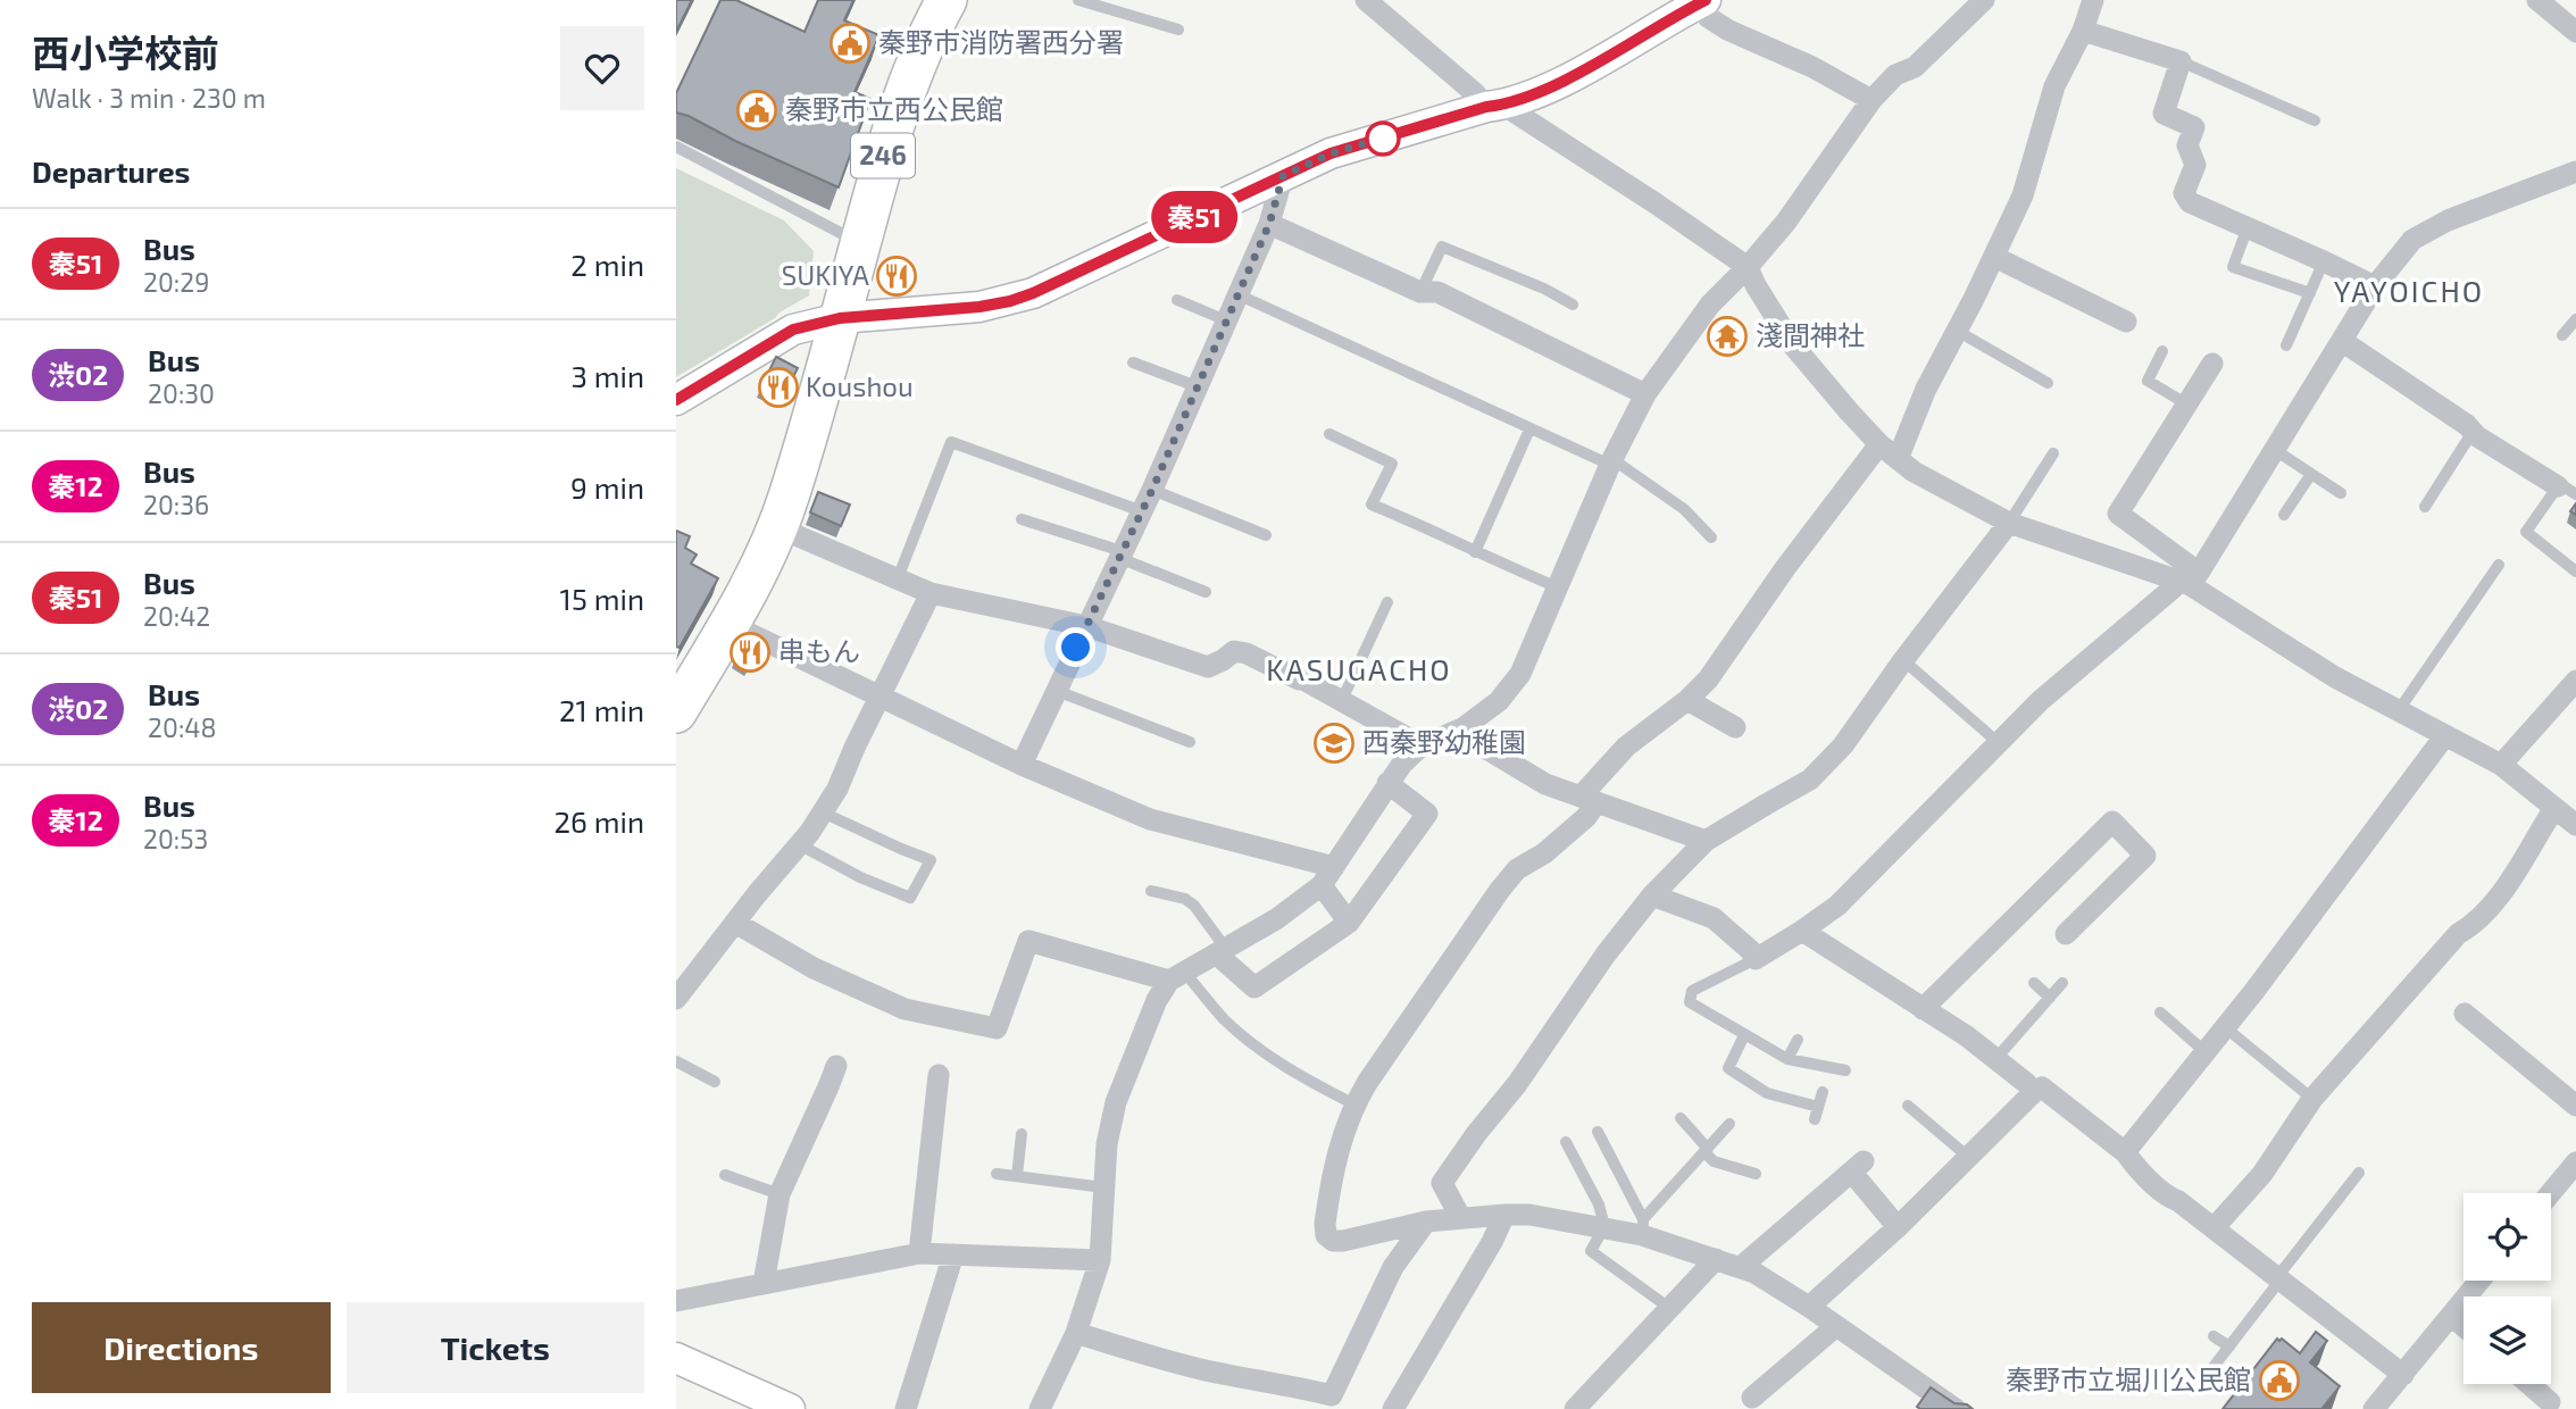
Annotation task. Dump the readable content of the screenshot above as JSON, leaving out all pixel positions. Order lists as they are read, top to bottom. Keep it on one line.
{"streets":{"highway":["246"]},"districts":["YAYOICHO","KASUGACHO"],"places":{"public building":["秦野市消防署西分署","秦野市立西公民館","秦野市立堀川公民館"],"restaurant":["SUKIYA","Koushou","串もん"],"temple":["淺間神社"],"school or university":["西秦野幼稚園"]},"lines":["bus line 秦51"],"page":{"heading":[["西小学校前","Walk · 3 min · 230 m"],"Departures"],"on_map":"秦51","list":[{"mark":"秦51","name":"Bus","note":"20:29","value":"2 min"},{"mark":"渋02","name":"Bus","note":"20:30","value":"3 min"},{"mark":"秦12","name":"Bus","note":"20:36","value":"9 min"},{"mark":"秦51","name":"Bus","note":"20:42","value":"15 min"},{"mark":"渋02","name":"Bus","note":"20:48","value":"21 min"},{"mark":"秦12","name":"Bus","note":"20:53","value":"26 min"}],"buttons":["Directions","Tickets"]}}
